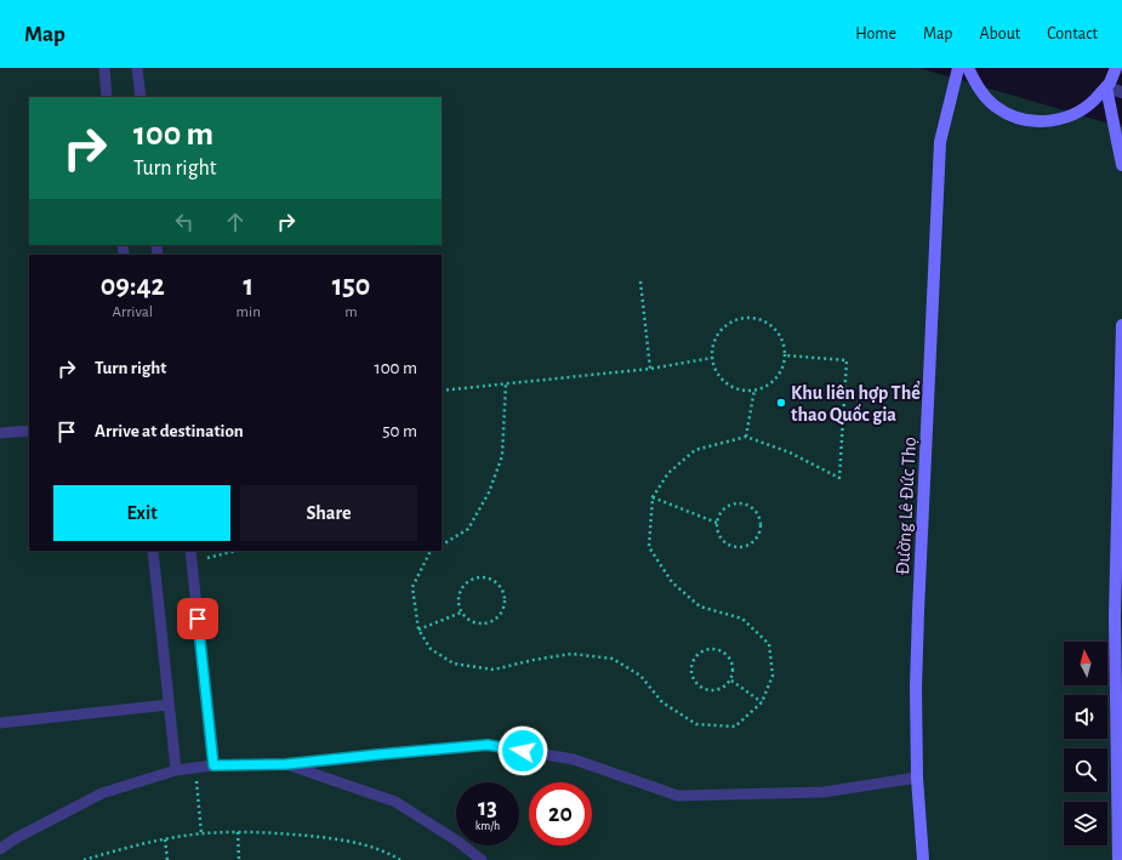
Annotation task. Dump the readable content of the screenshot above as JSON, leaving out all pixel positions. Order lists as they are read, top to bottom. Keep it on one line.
{"streets":{"main road":["Đường Lê Đức Thọ"]},"places":["Khu liên hợp Thể thao Quốc gia"],"north":"top","page":{"header":"Map","nav":["Home","Map","About","Contact"],"turn":["100 m","Turn right"],"eta":["09:42","Arrival","1","min","150","m"],"list":[{"name":"Turn right","value":"100 m"},{"name":"Arrive at destination","value":"50 m"}],"buttons":["Exit","Share"],"speed":"13 km/h","limit":"20"}}
